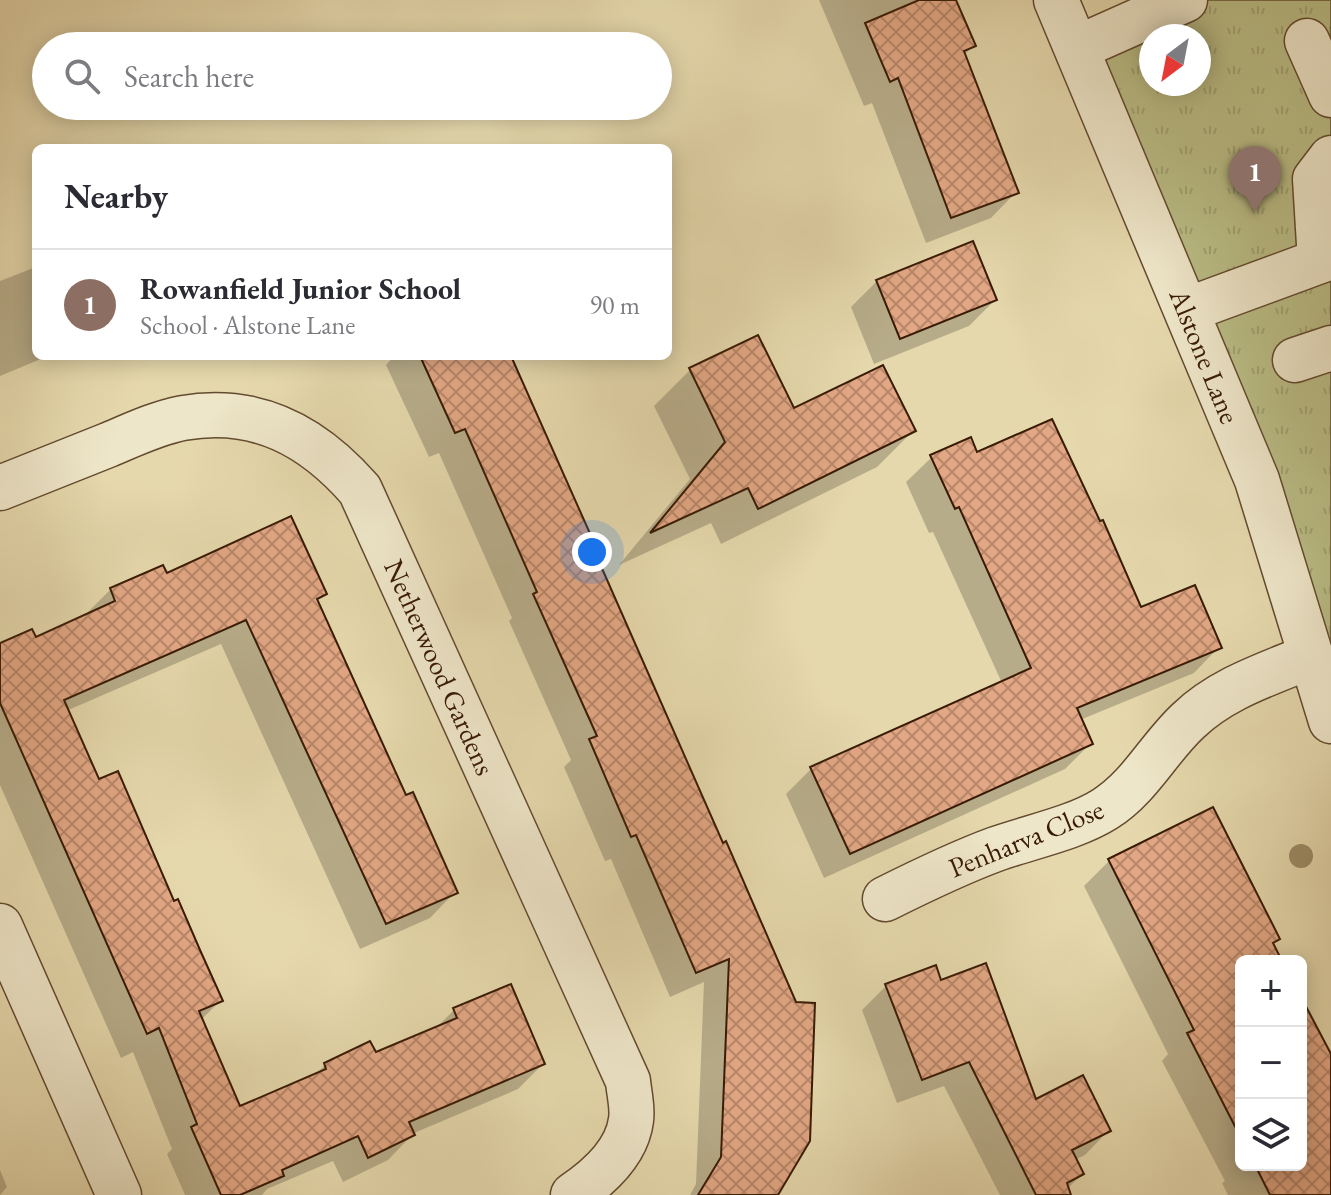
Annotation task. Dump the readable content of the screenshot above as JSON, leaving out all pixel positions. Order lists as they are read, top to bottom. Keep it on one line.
{"streets":{"street":["Alstone Lane","Netherwood Gardens","Penharva Close"]},"crossings":[["Alstone Lane","Penharva Close"]],"north":"bottom left","page":{"search":"Search here","heading":"Nearby","pins":"1","list":[{"mark":"1","name":"Rowanfield Junior School","note":"School · Alstone Lane","value":"90 m"}],"map_buttons":["+","−"]}}
